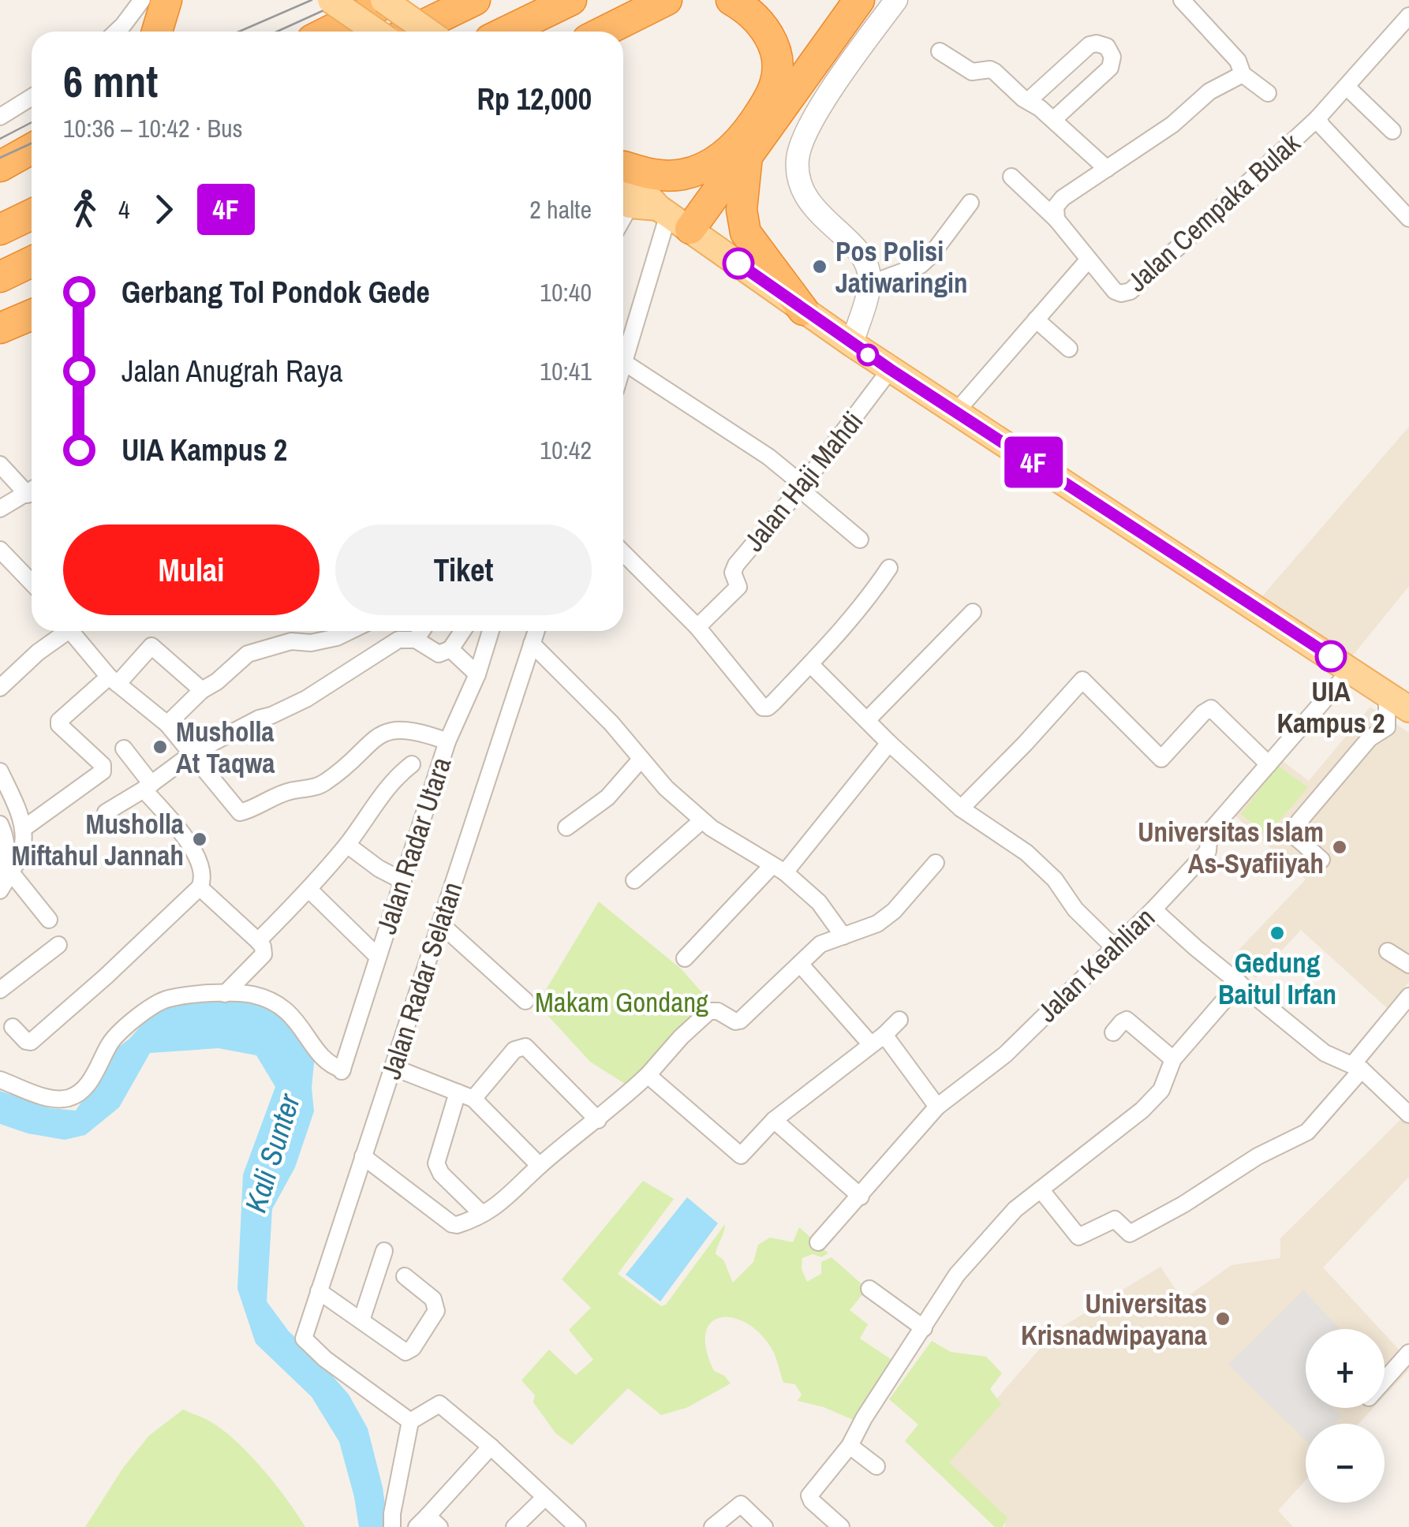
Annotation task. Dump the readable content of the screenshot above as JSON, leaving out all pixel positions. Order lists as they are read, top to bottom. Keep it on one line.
{"streets":{"street":["Jalan Cempaka Bulak","Jalan Haji Mahdi","Jalan Radar Utara","Jalan Keahlian","Jalan Radar Selatan"]},"water":["Kali Sunter"],"parks":["Makam Gondang"],"places":["Pos Polisi Jatiwaringin","UIA Kampus 2","Musholla At Taqwa","Musholla Miftahul Jannah","Universitas Islam As-Syafiiyah","Gedung Baitul Irfan","Universitas Krisnadwipayana"],"lines":["bus line 4F"],"page":{"on_map":"4F","heading":["6 mnt","10:36 – 10:42 · Bus","Rp 12,000"],"legs":["4","4F","2 halte"],"list":[{"name":"Gerbang Tol Pondok Gede","value":"10:40"},{"name":"Jalan Anugrah Raya","value":"10:41"},{"name":"UIA Kampus 2","value":"10:42"}],"buttons":["Mulai","Tiket"],"map_buttons":["+","−"]}}
